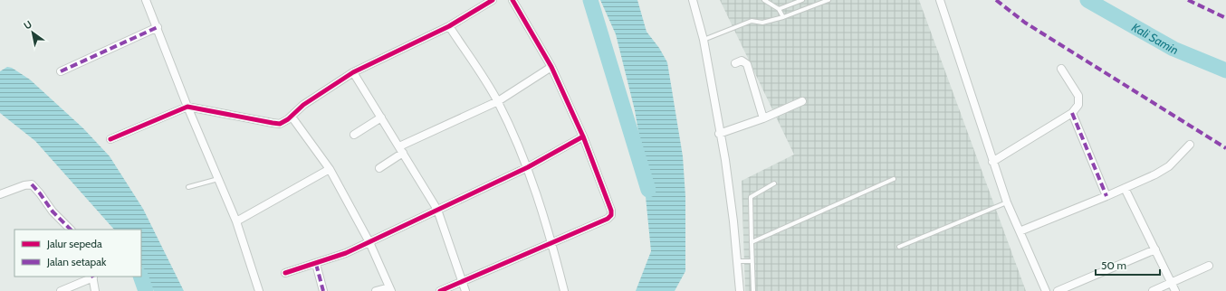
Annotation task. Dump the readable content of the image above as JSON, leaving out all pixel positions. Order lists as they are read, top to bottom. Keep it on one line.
{"water":["Kali Samin"],"legend":["Jalur sepeda","Jalan setapak"],"scale_bar":"50 m","north":"top left"}
